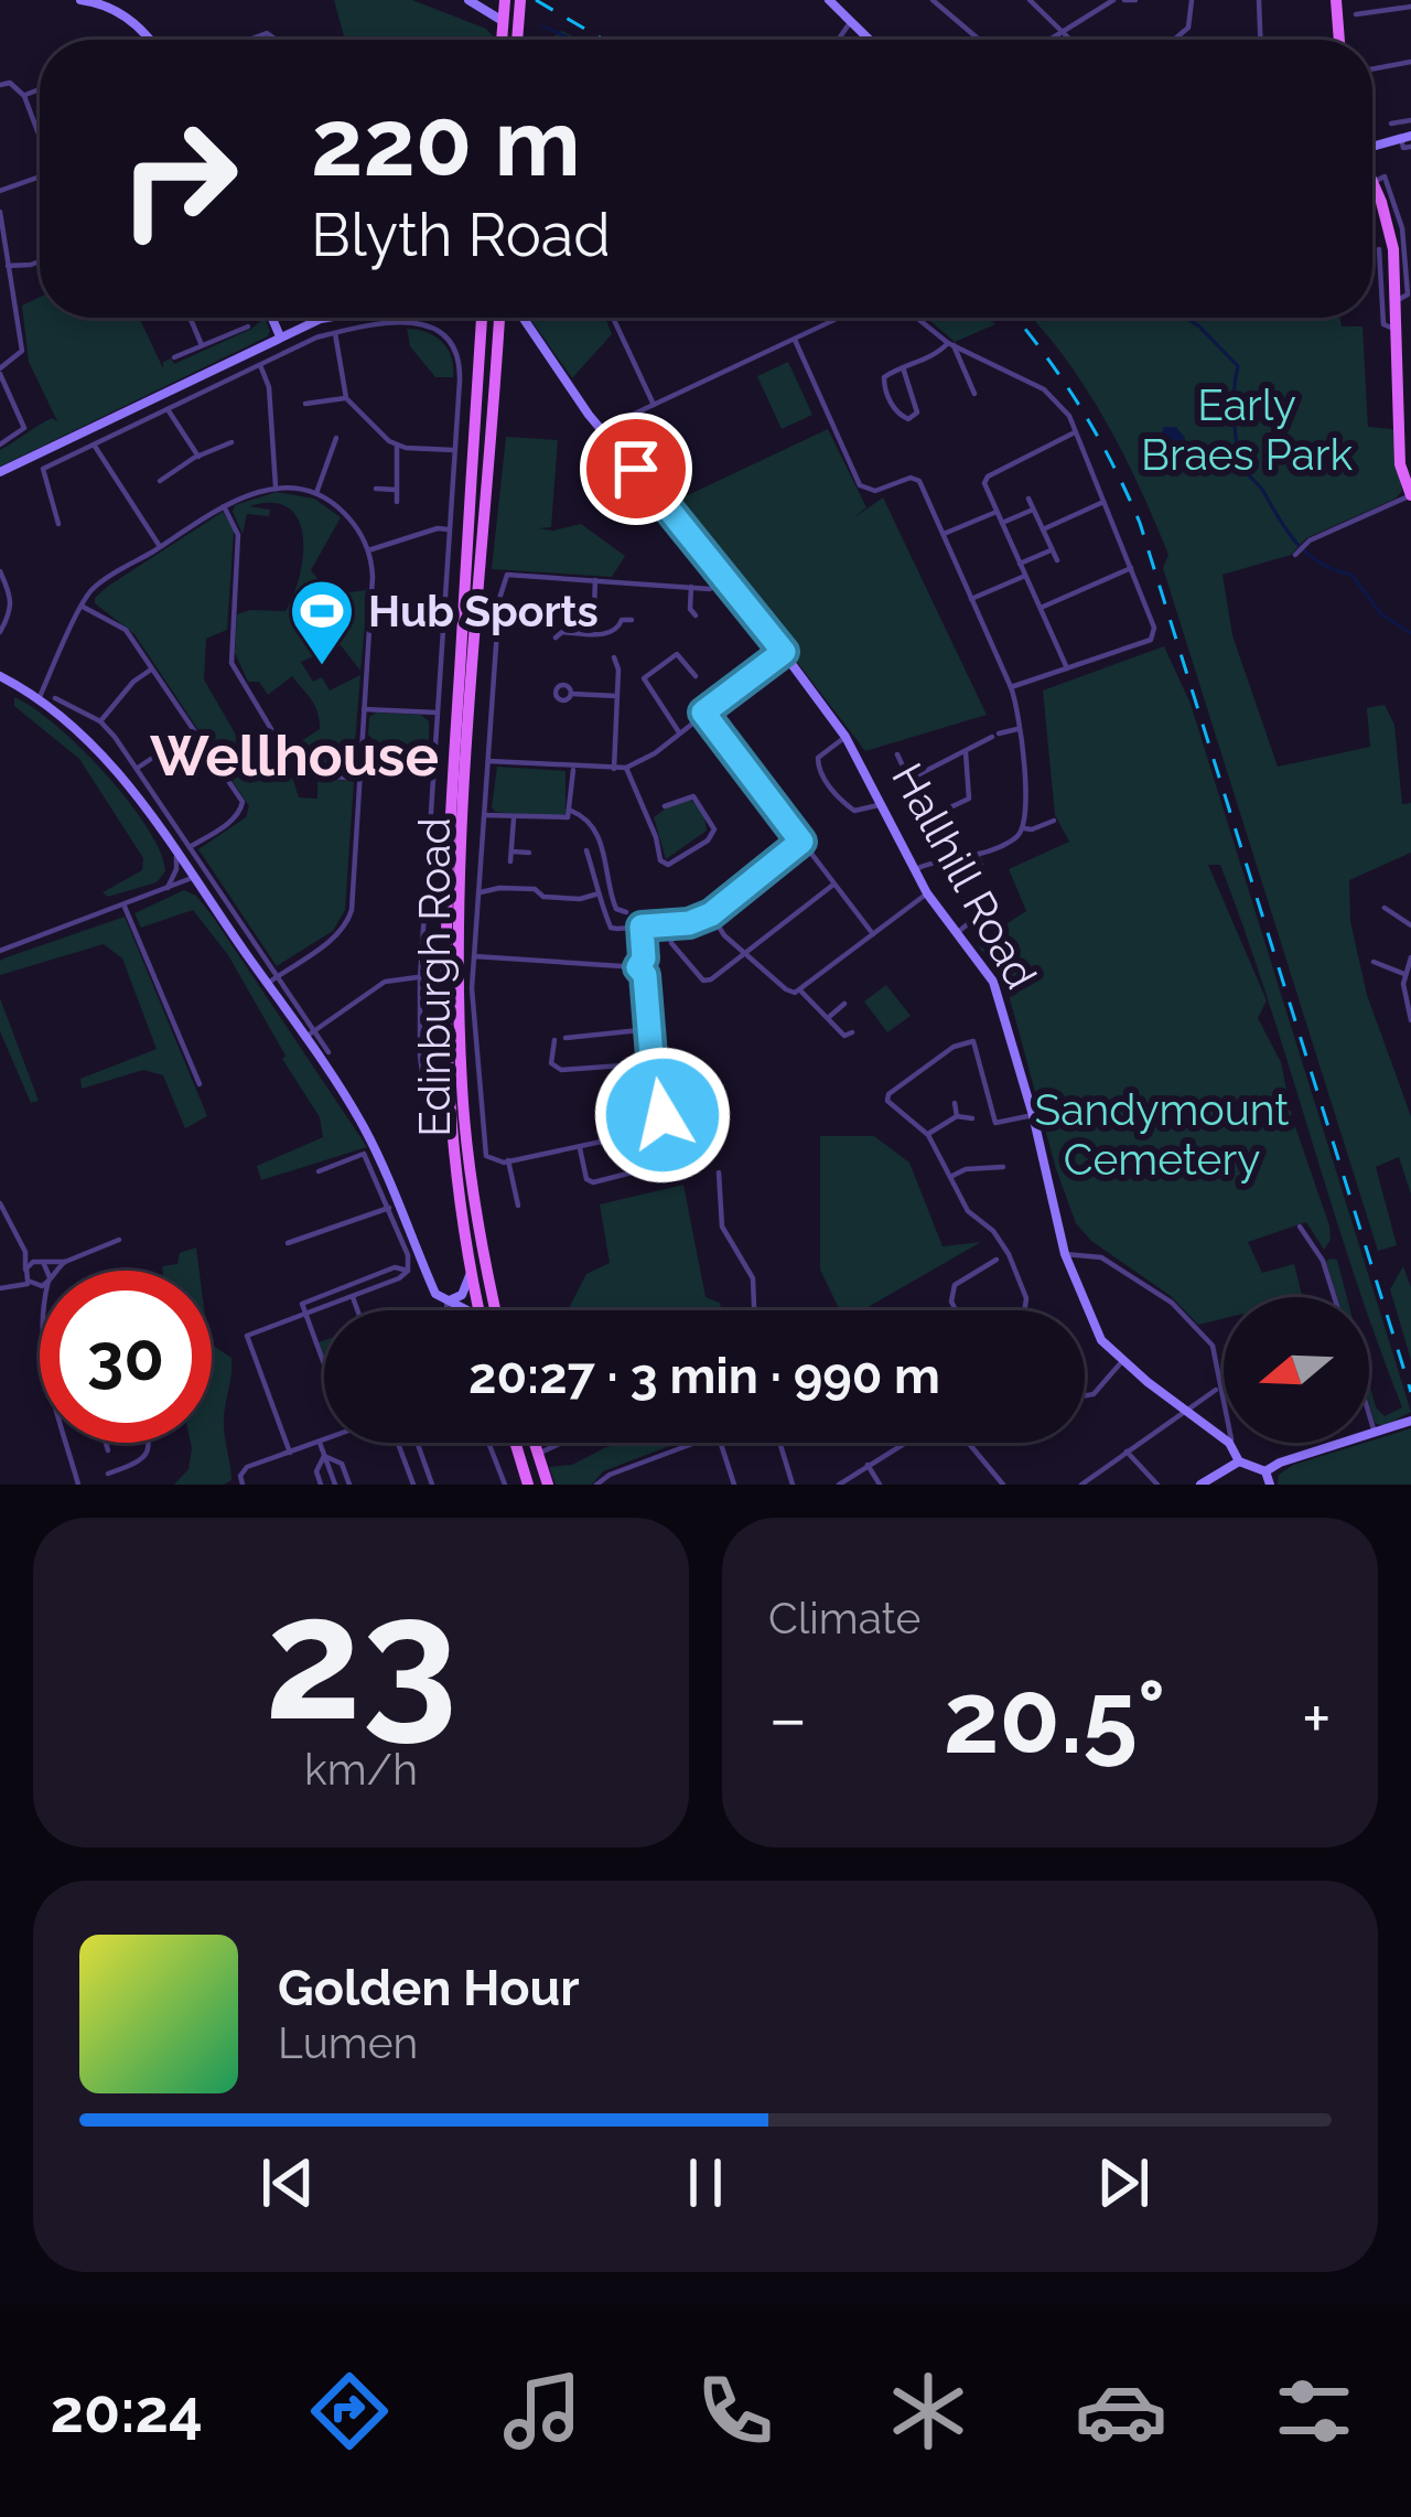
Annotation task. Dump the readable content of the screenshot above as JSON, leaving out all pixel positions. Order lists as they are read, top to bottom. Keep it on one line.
{"streets":{"main road":["Edinburgh Road"],"street":["Hallhill Road"]},"districts":["Wellhouse"],"parks":["Early Braes Park","Sandymount Cemetery"],"places":{"sports":["Hub Sports"]},"north":"left","page":{"turn":["220 m","Blyth Road"],"limit":"30","trip":"20:27 · 3 min · 990 m","tile":[["23","km/h"],"Climate"],"heat":["−","20.5°","+"],"song":["Golden Hour","Lumen"],"tabs":"20:24"}}
